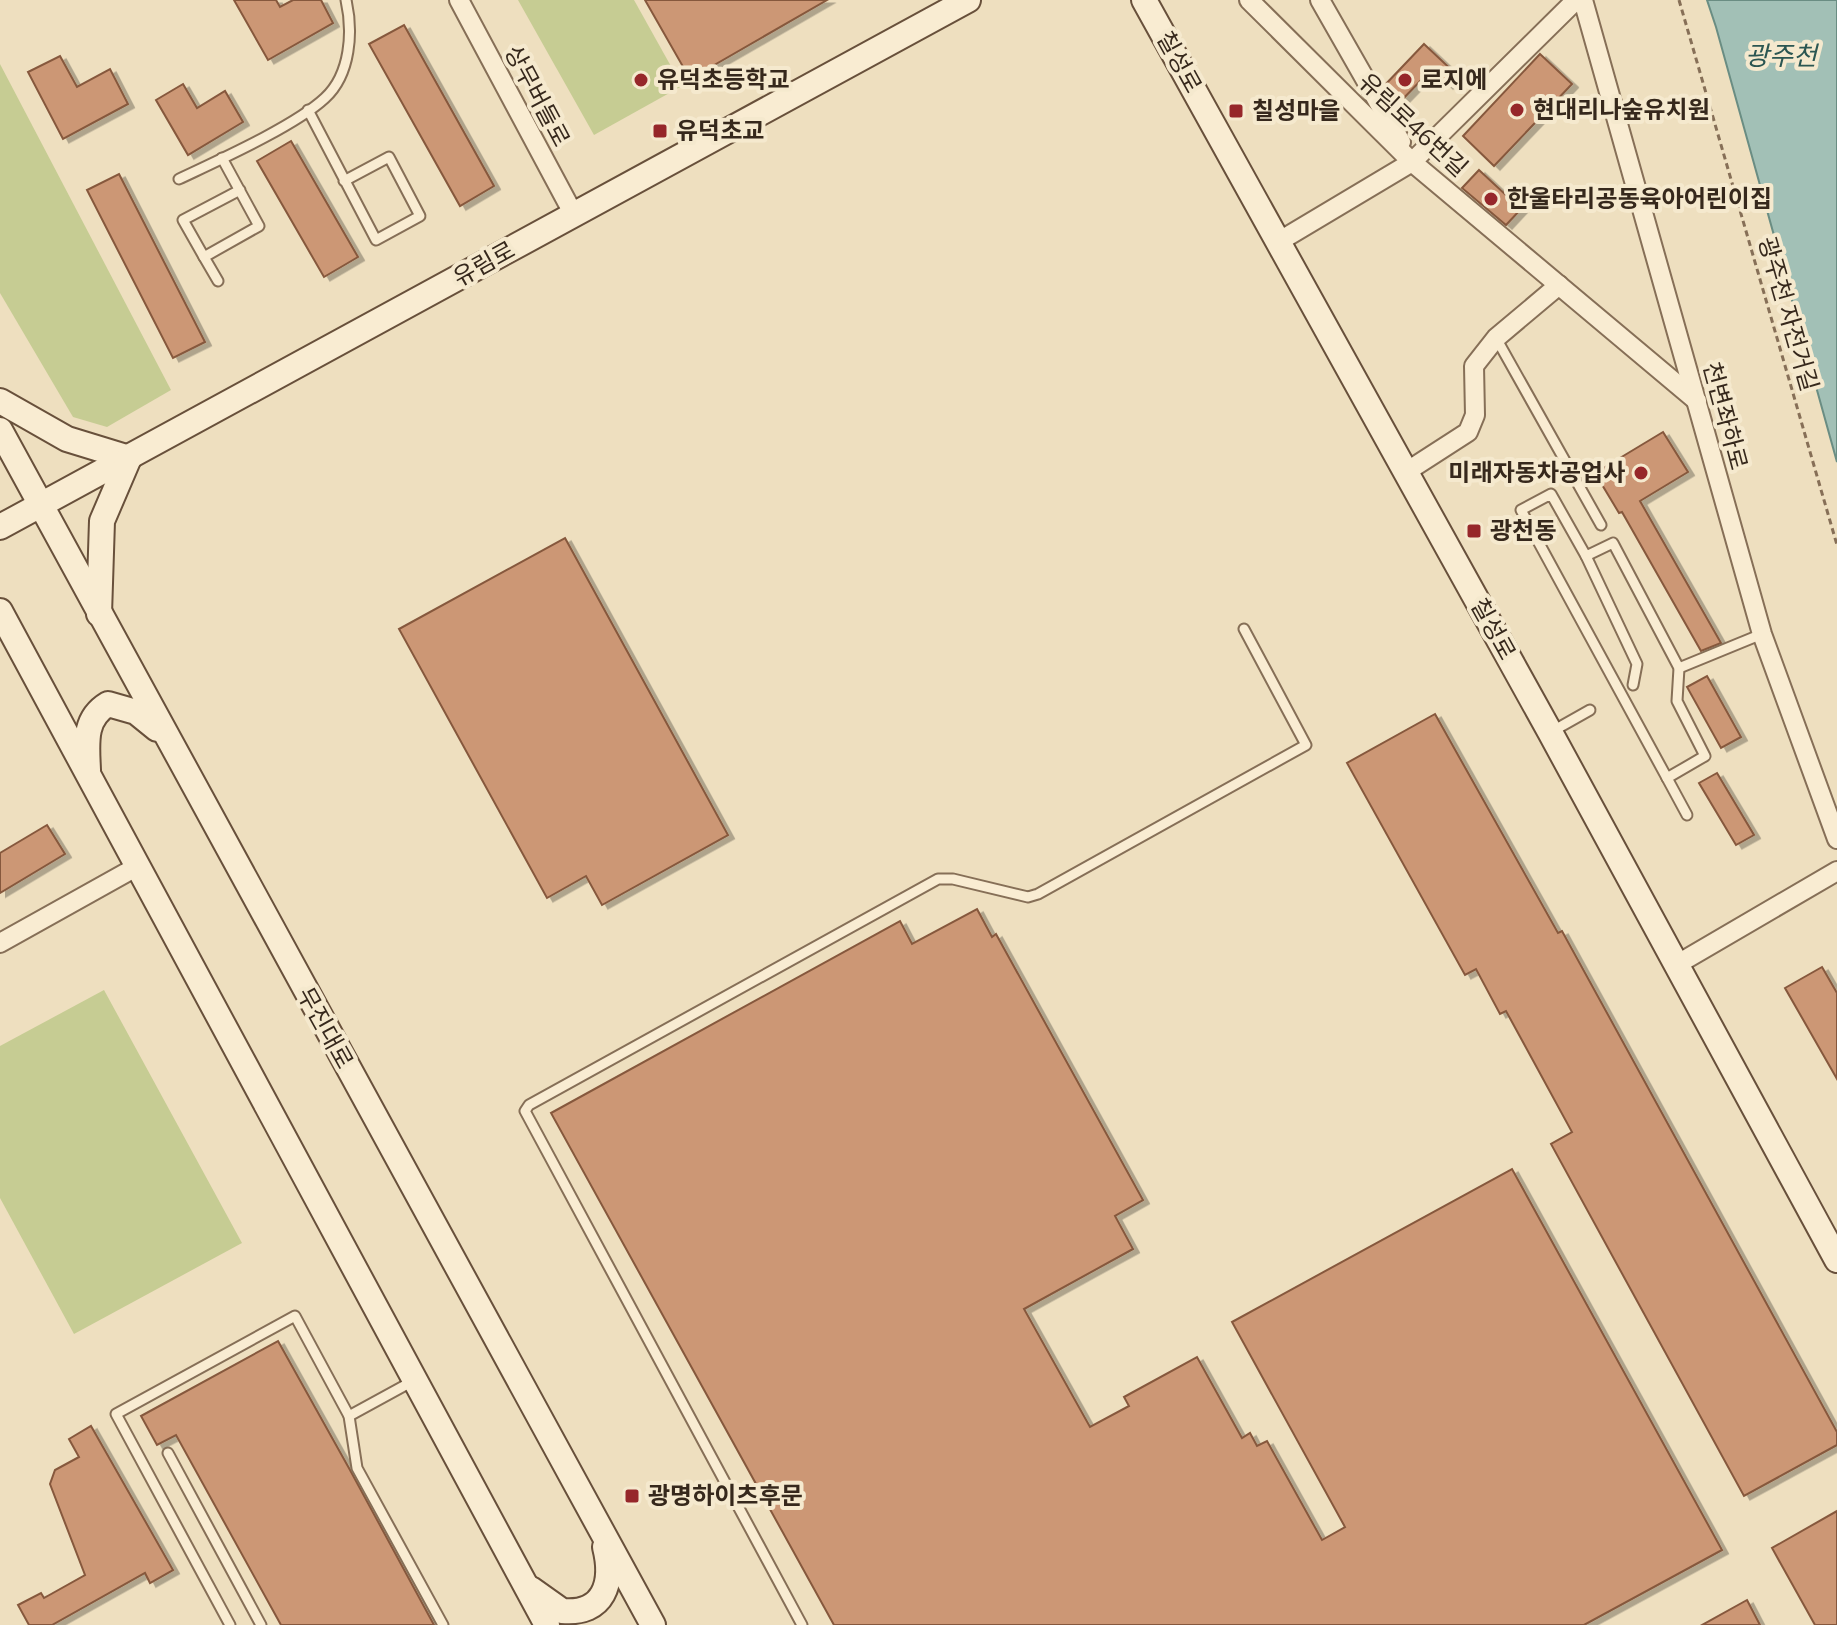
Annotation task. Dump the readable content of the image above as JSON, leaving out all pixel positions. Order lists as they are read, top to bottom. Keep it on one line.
{"streets":{"street":["칠성로","상무버들로","유림로46번길","유림로","천변좌하로","무진대로"],"path":["광주천 자전거길"]},"crossings":[["상무버들로","유림로"],["유림로46번길","천변좌하로"],["유림로","무진대로"]],"water":["광주천"],"places":{"other":["유덕초등학교","로지에","현대리나숲유치원","한울타리공동육아어린이집","미래자동차공업사"],"transit":["칠성마을","유덕초교","광천동","광명하이츠후문"]}}
